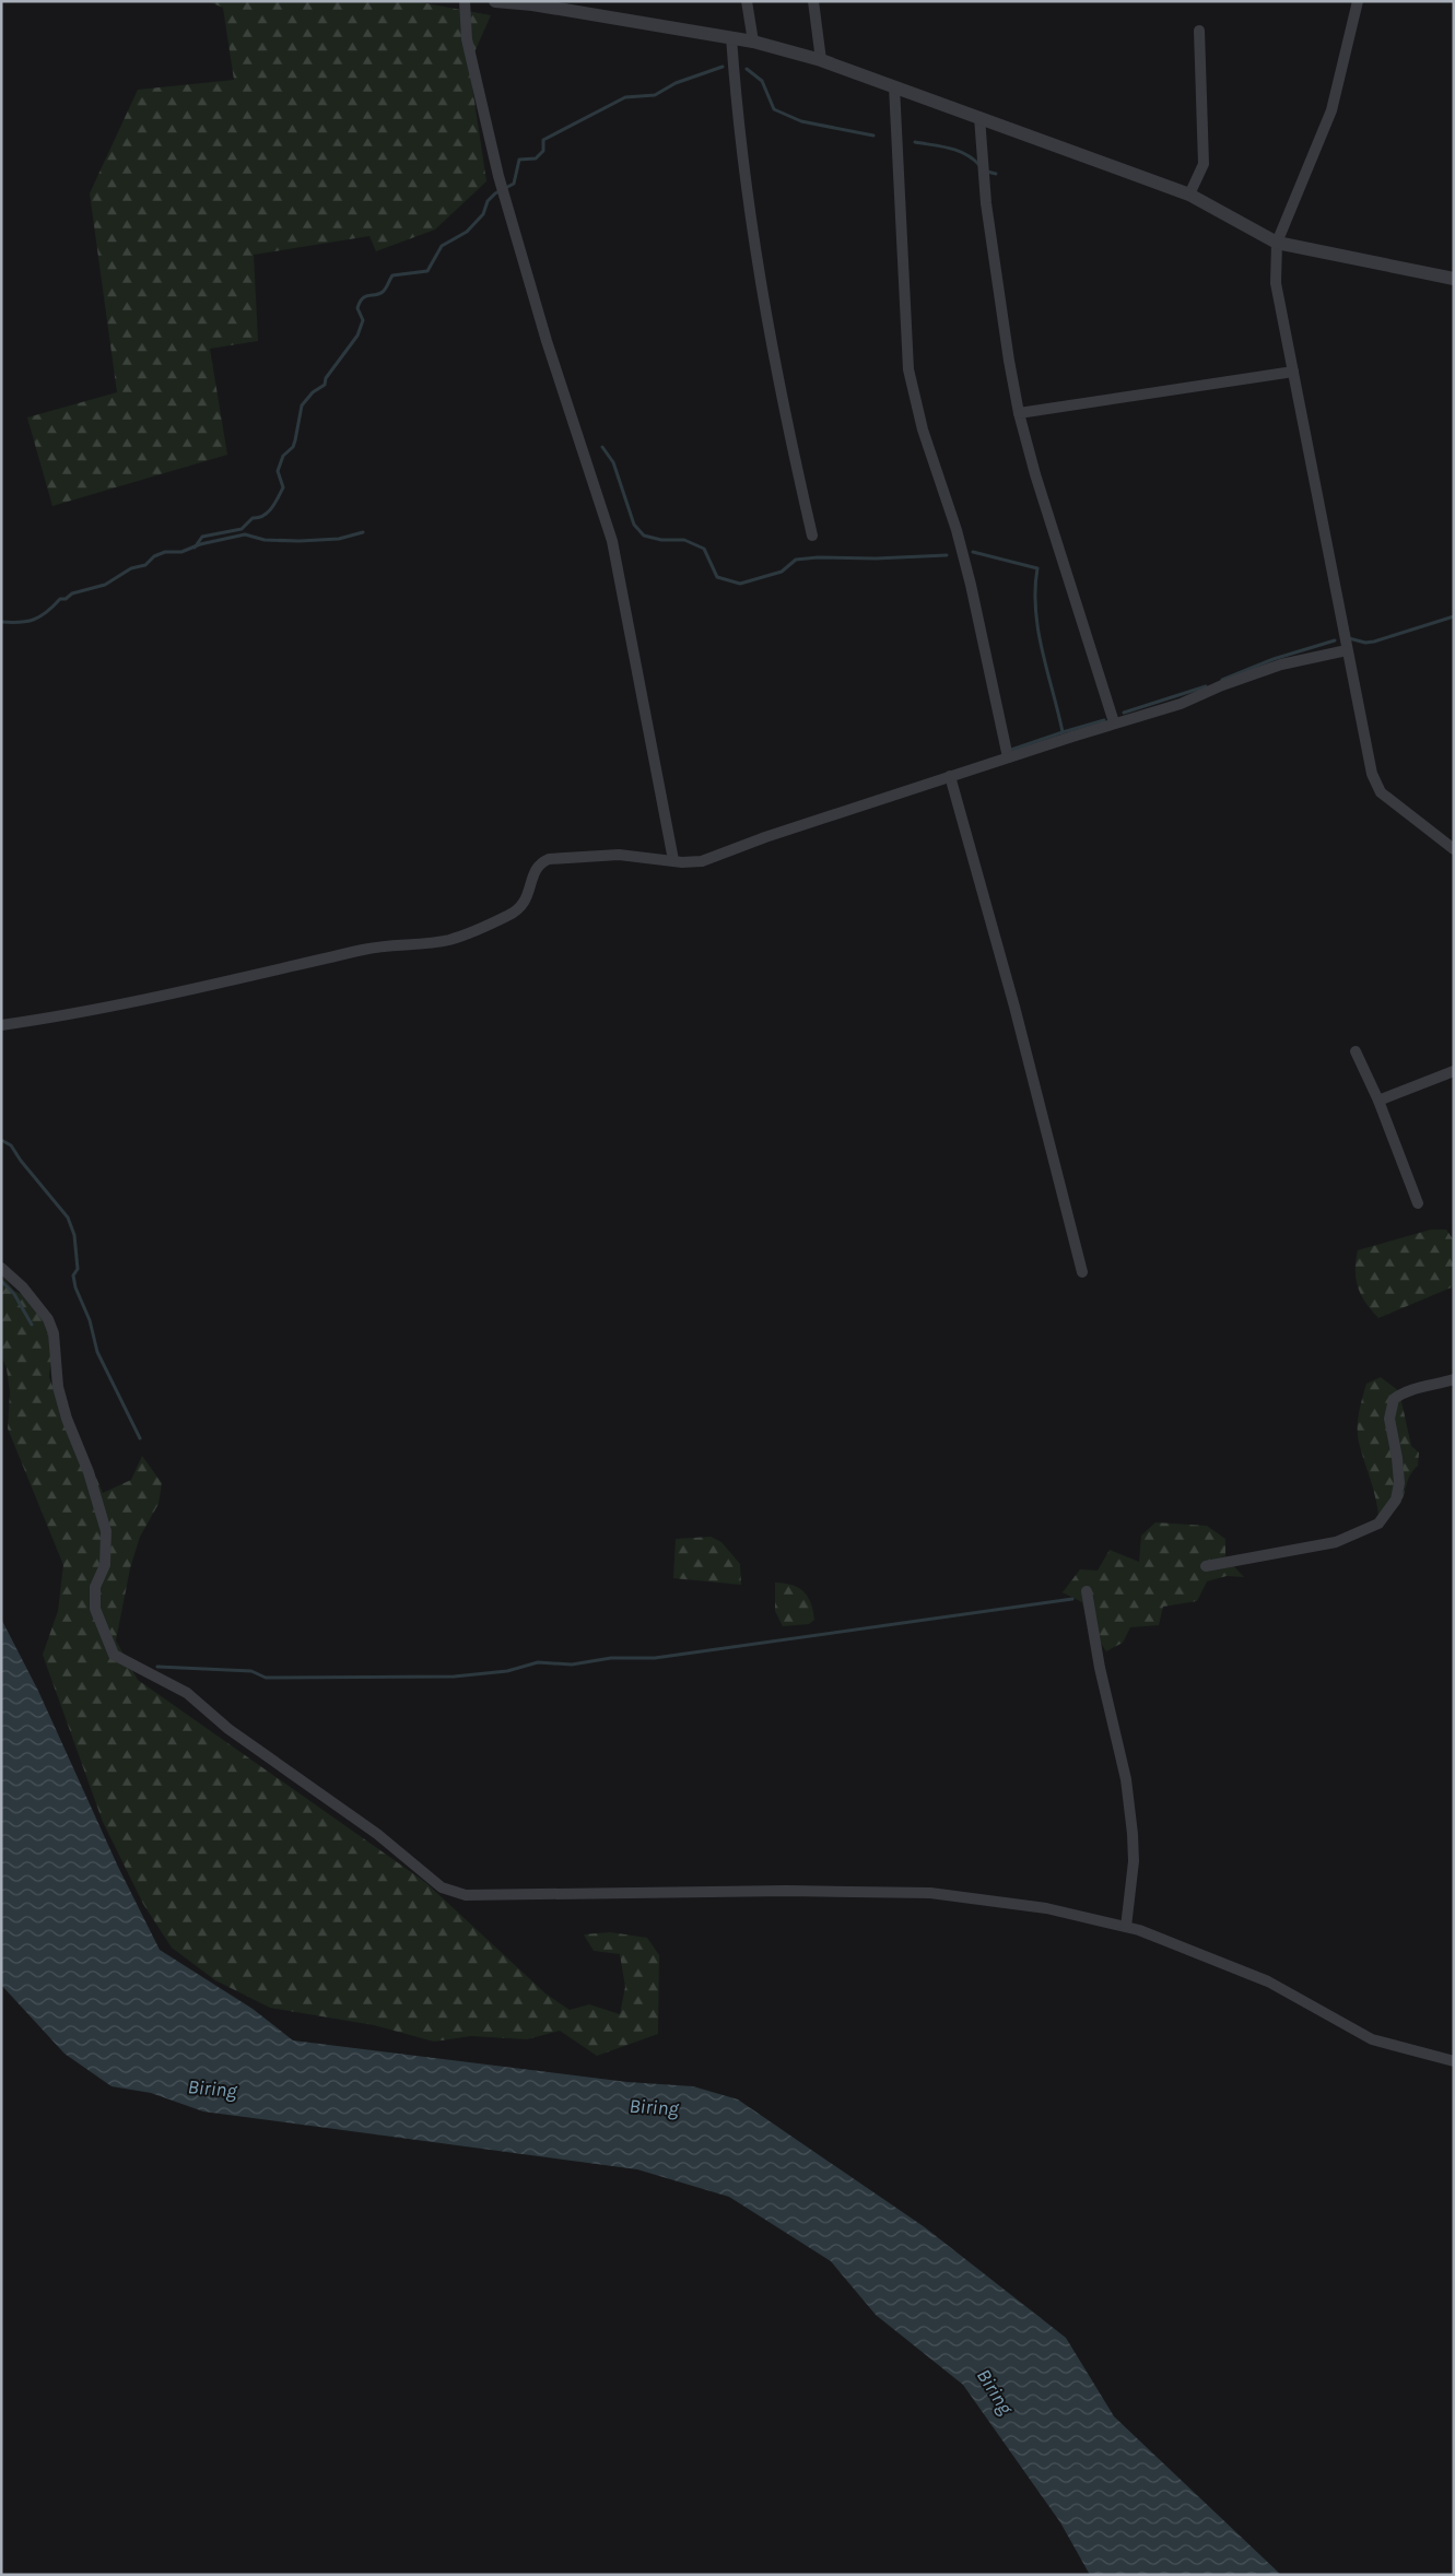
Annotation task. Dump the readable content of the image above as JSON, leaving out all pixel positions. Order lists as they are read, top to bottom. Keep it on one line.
{"water":["Biring"]}
